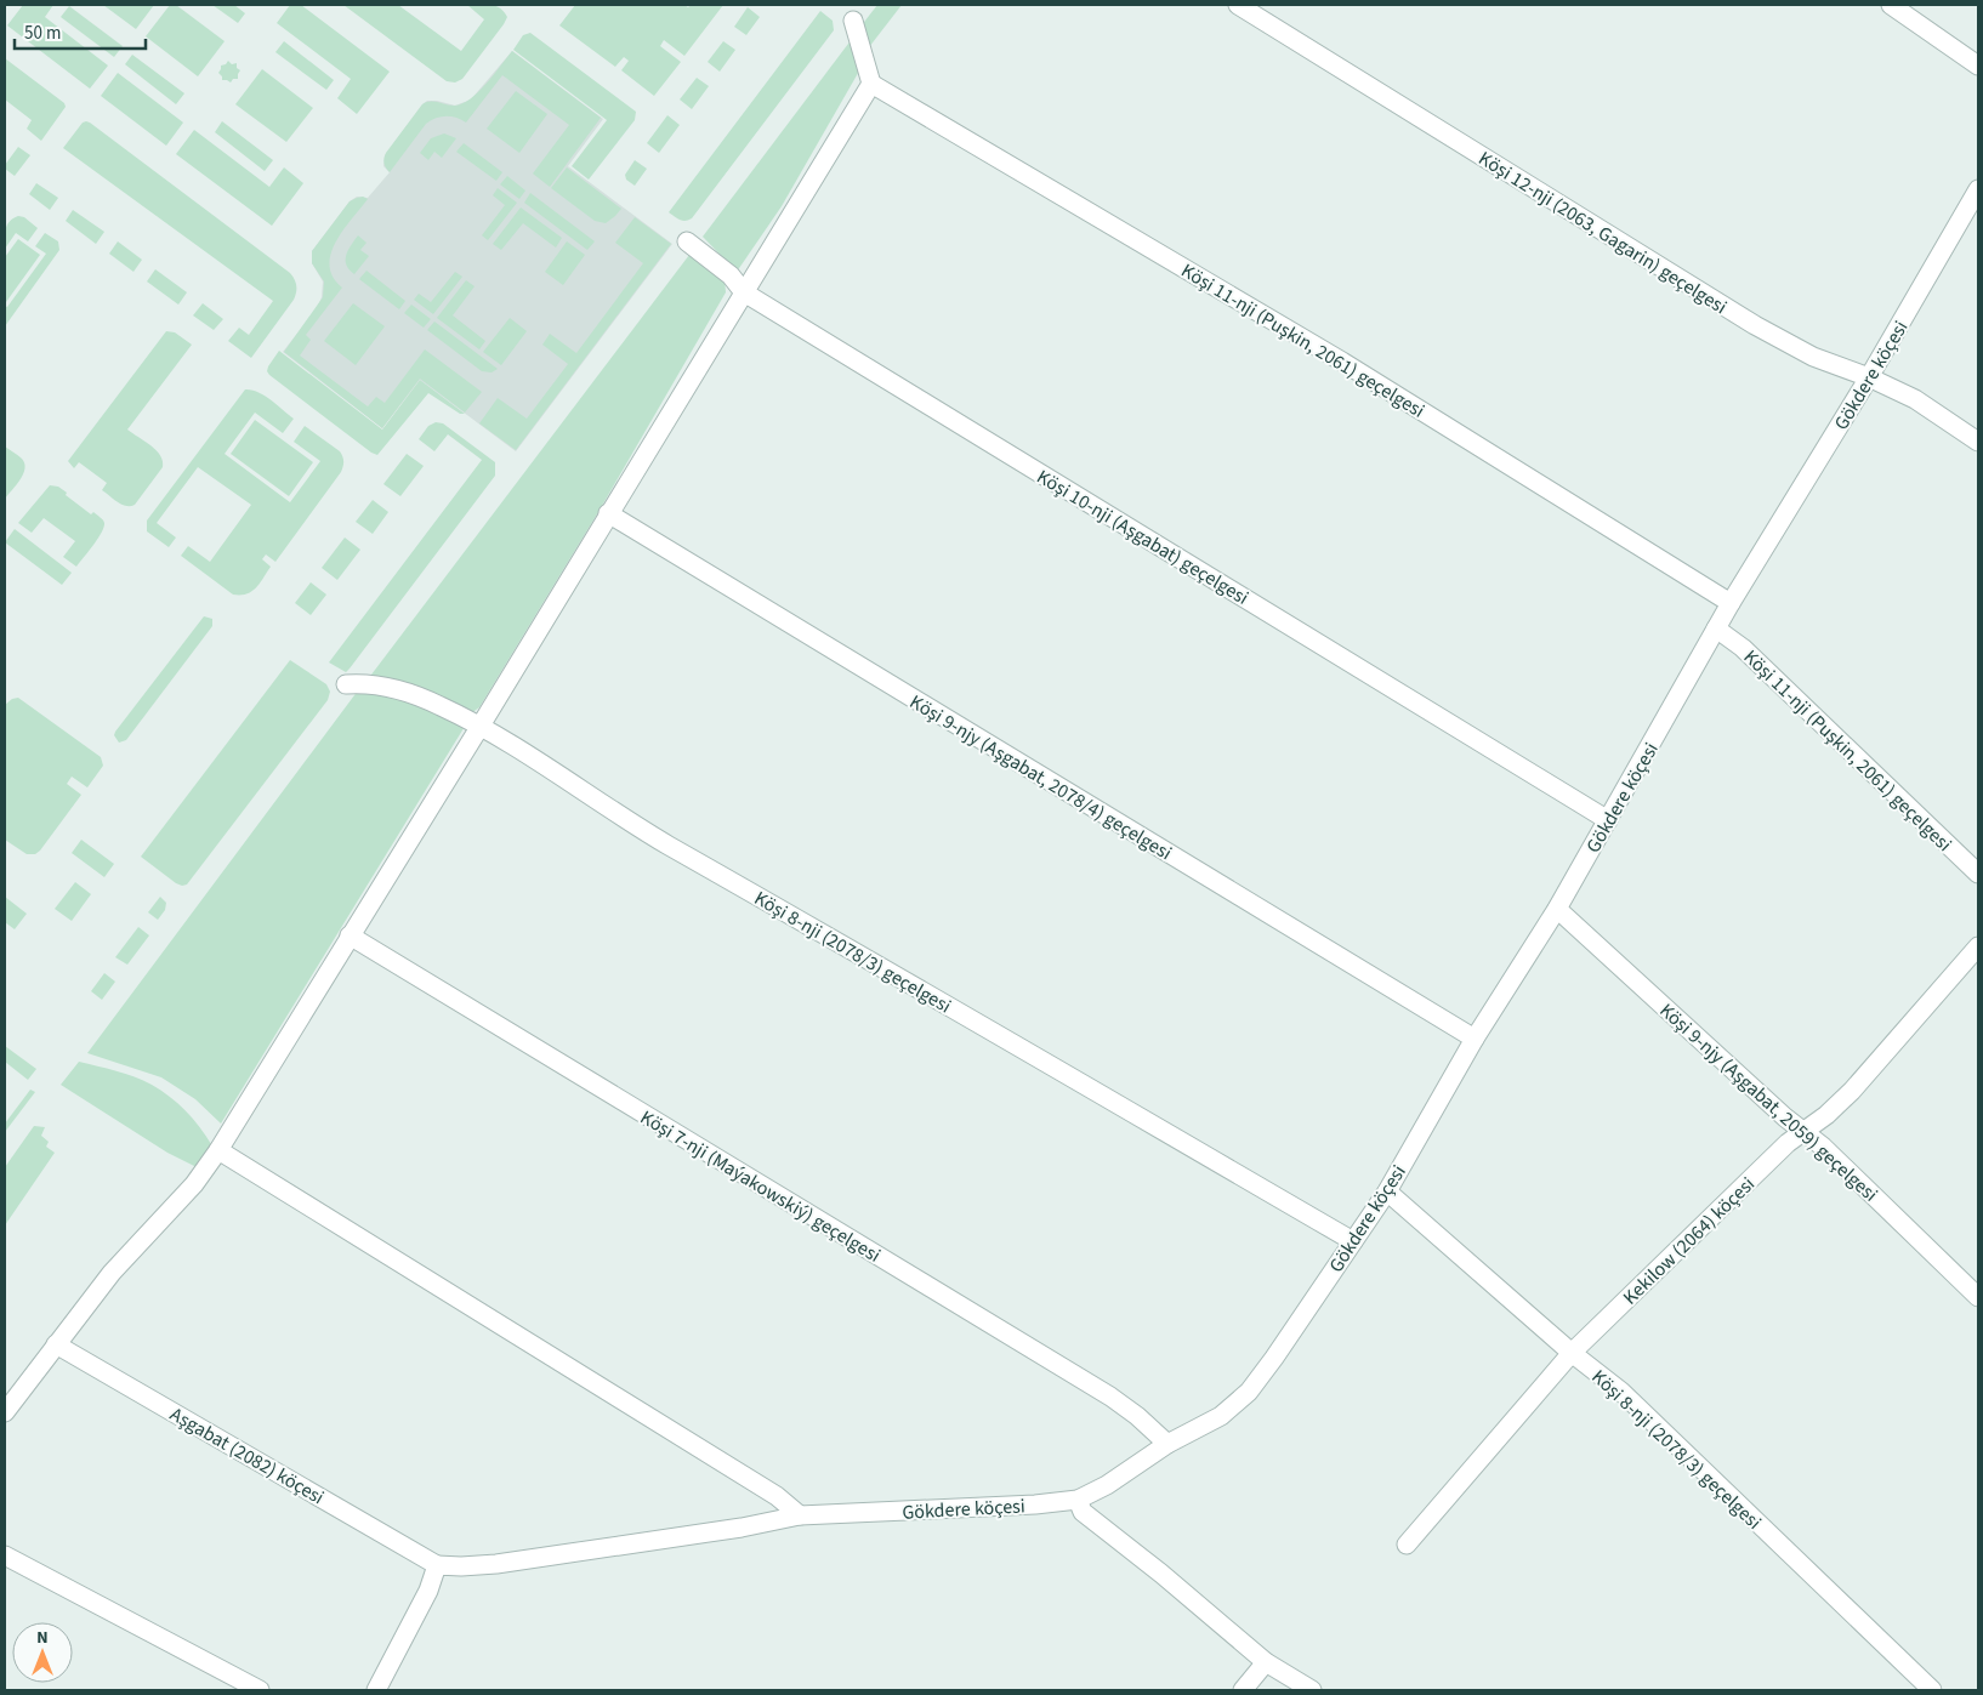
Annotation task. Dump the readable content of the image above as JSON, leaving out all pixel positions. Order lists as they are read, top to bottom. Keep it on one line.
{"streets":{"street":["Köşi 12-nji (2063, Gagarin) geçelgesi","Köşi 11-nji (Puşkin, 2061) geçelgesi","Gökdere köçesi","Köşi 10-nji (Aşgabat) geçelgesi","Köşi 9-njy (Aşgabat, 2078/4) geçelgesi","Köşi 8-nji (2078/3) geçelgesi","Köşi 9-njy (Aşgabat, 2059) geçelgesi","Köşi 7-nji (Maýakowskiý) geçelgesi","Kekilow (2064) köçesi","Aşgabat (2082) köçesi"]},"crossings":[["Köşi 12-nji (2063, Gagarin) geçelgesi","Gökdere köçesi"],["Köşi 11-nji (Puşkin, 2061) geçelgesi","Gökdere köçesi"],["Gökdere köçesi","Köşi 10-nji (Aşgabat) geçelgesi"],["Gökdere köçesi","Köşi 9-njy (Aşgabat, 2078/4) geçelgesi"],["Gökdere köçesi","Köşi 8-nji (2078/3) geçelgesi"],["Gökdere köçesi","Köşi 9-njy (Aşgabat, 2059) geçelgesi"],["Gökdere köçesi","Köşi 7-nji (Maýakowskiý) geçelgesi"],["Gökdere köçesi","Aşgabat (2082) köçesi"],["Köşi 8-nji (2078/3) geçelgesi","Kekilow (2064) köçesi"],["Köşi 9-njy (Aşgabat, 2059) geçelgesi","Kekilow (2064) köçesi"]],"scale_bar":"50 m","north":"top"}
